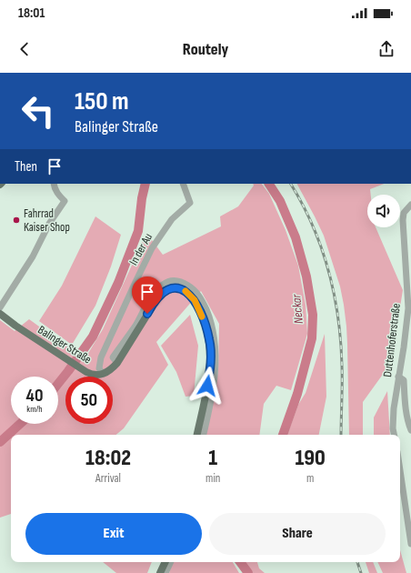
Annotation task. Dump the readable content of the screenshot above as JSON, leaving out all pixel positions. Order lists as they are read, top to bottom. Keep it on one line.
{"streets":{"main road":["Balinger Straße"],"street":["In der Au","Duttenhoferstraße"]},"crossings":[["In der Au","Balinger Straße"]],"water":["Neckar"],"places":["Fahrrad Kaiser Shop"],"page":{"status":"18:01","header":"Routely","turn":["150 m","Balinger Straße"],"then":"Then","speed":"40 km/h","limit":"50","eta":["18:02","Arrival","1","min","190","m"],"buttons":["Exit","Share"]}}
